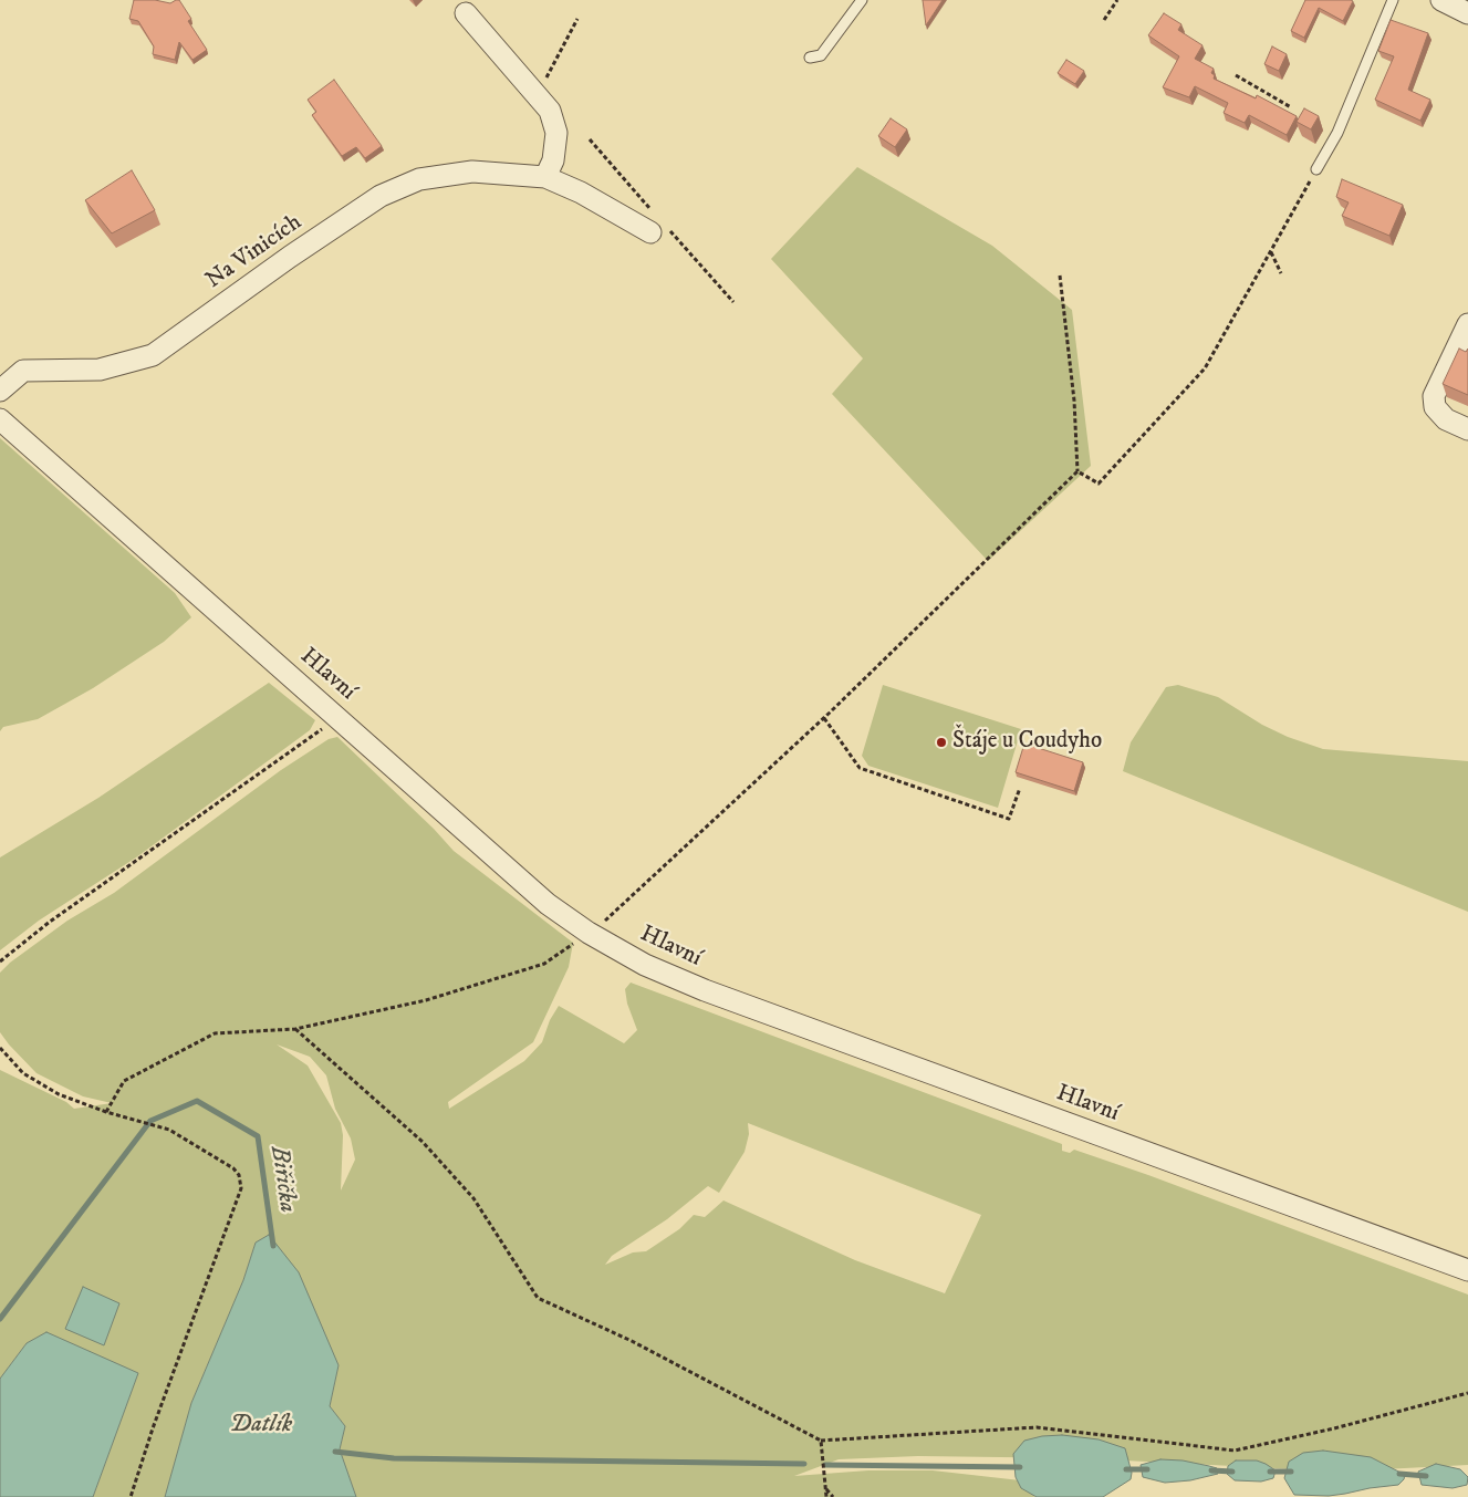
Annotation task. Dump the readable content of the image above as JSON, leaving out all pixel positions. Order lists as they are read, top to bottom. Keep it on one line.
{"streets":{"street":["Na Vinicích","Hlavní"]},"water":["Biřička","Datlík"],"places":["Štáje u Coudyho"]}
